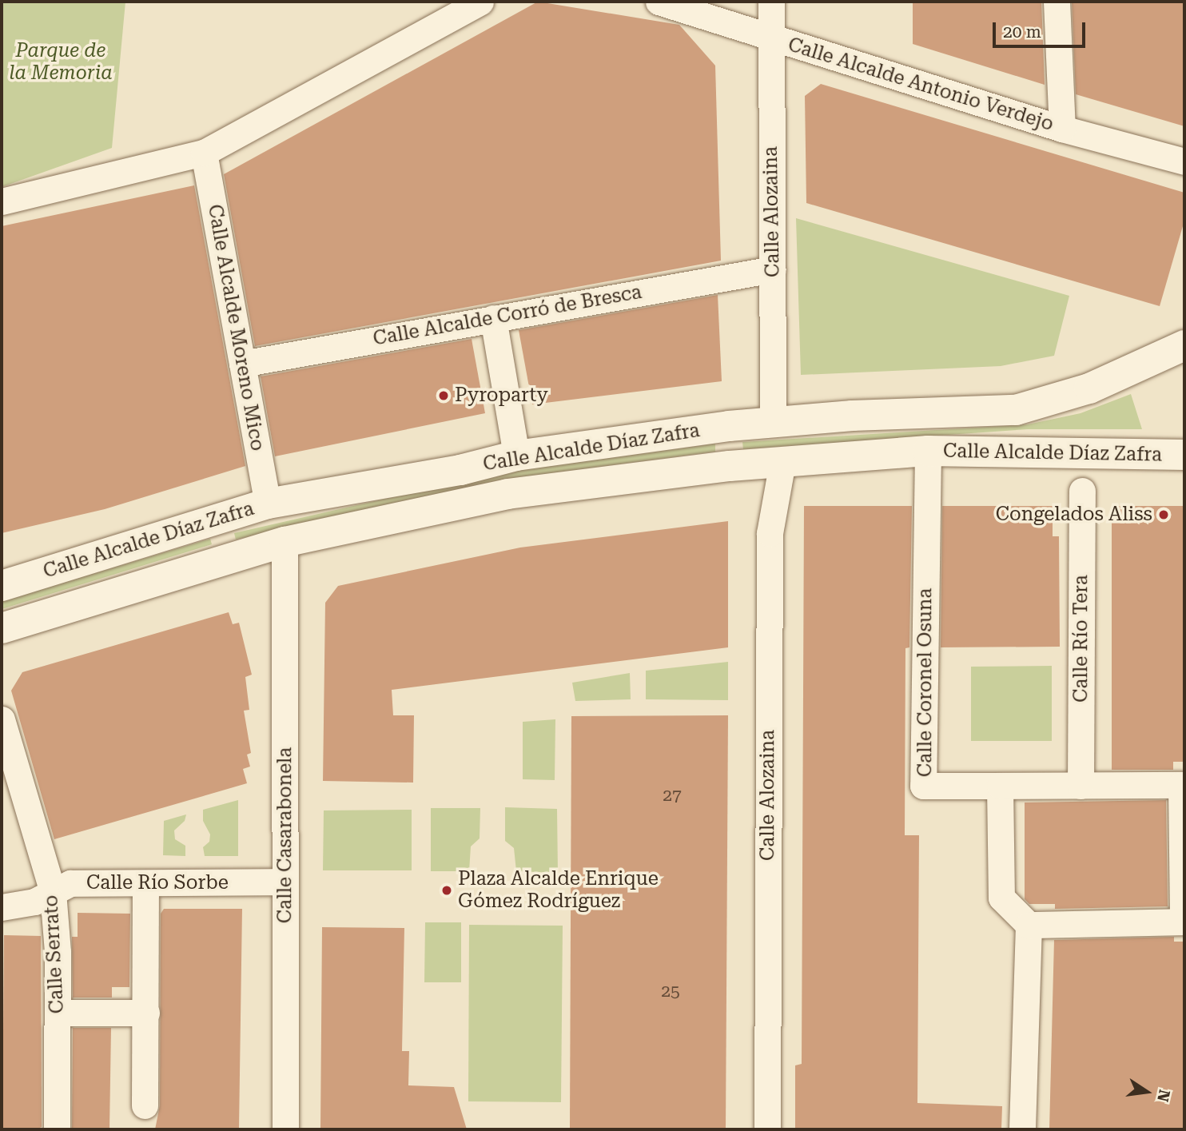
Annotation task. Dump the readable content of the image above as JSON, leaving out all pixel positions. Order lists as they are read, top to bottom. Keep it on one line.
{"streets":{"main road":["Calle Alcalde Díaz Zafra"],"street":["Calle Alcalde Antonio Verdejo","Calle Alozaina","Calle Alcalde Corró de Bresca","Calle Alcalde Moreno Mico","Calle Río Tera","Calle Coronel Osuna","Calle Casarabonela","Calle Río Sorbe","Calle Serrato"]},"crossings":[["Calle Alcalde Antonio Verdejo","Calle Alozaina"],["Calle Alozaina","Calle Alcalde Corró de Bresca"],["Calle Alozaina","Calle Alcalde Díaz Zafra"],["Calle Alcalde Corró de Bresca","Calle Alcalde Moreno Mico"],["Calle Alcalde Moreno Mico","Calle Alcalde Díaz Zafra"],["Calle Alcalde Díaz Zafra","Calle Coronel Osuna"],["Calle Alcalde Díaz Zafra","Calle Casarabonela"],["Calle Casarabonela","Calle Río Sorbe"],["Calle Río Sorbe","Calle Serrato"]],"parks":["Parque de la Memoria"],"places":["Pyroparty","Congelados Aliss","Plaza Alcalde Enrique Gómez Rodríguez"],"house_numbers":["27","25"],"scale_bar":"20 m","north":"right"}
